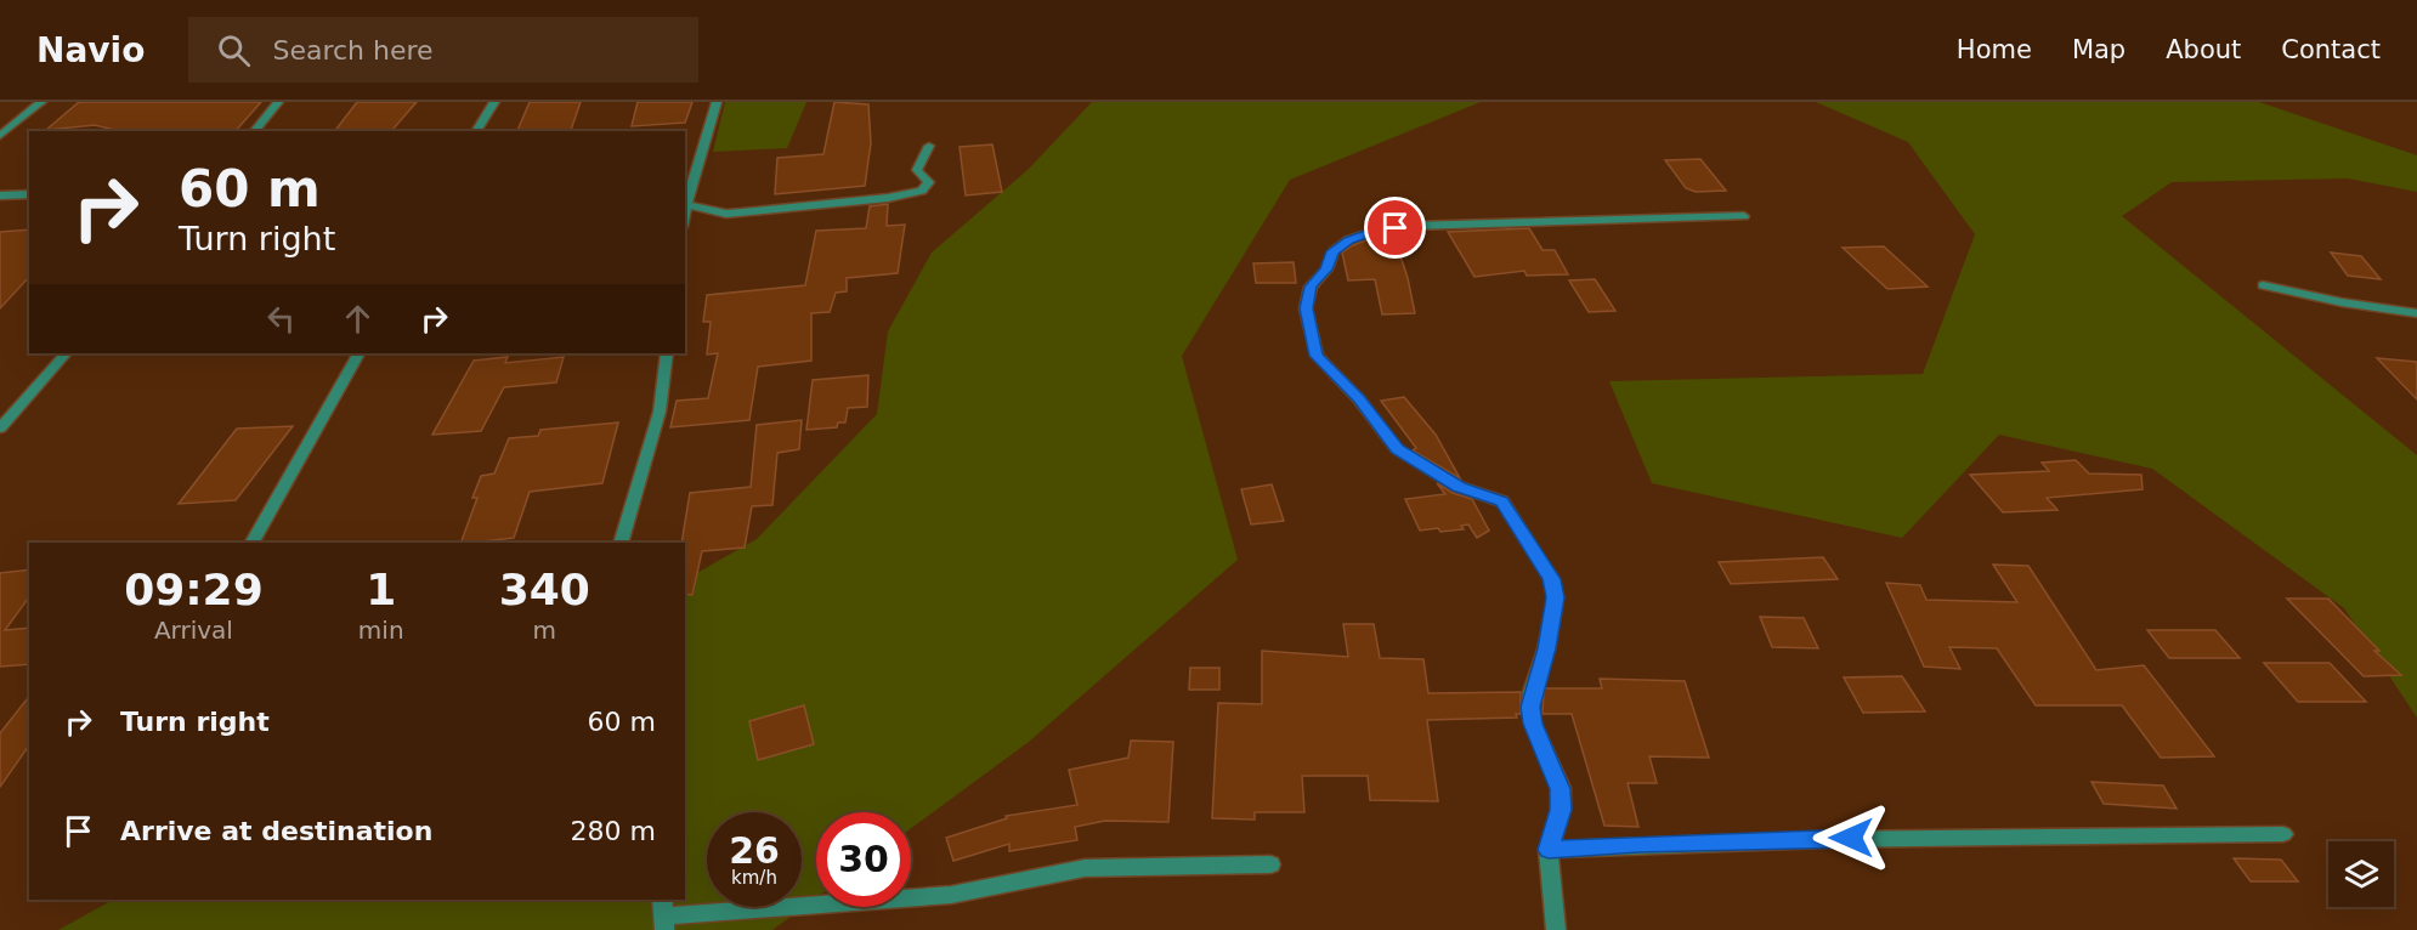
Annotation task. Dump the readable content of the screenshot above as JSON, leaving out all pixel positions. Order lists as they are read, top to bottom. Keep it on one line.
{"page":{"header":"Navio","search":"Search here","nav":["Home","Map","About","Contact"],"turn":["60 m","Turn right"],"eta":["09:29","Arrival","1","min","340","m"],"list":[{"name":"Turn right","value":"60 m"},{"name":"Arrive at destination","value":"280 m"}],"speed":"26 km/h","limit":"30"}}
